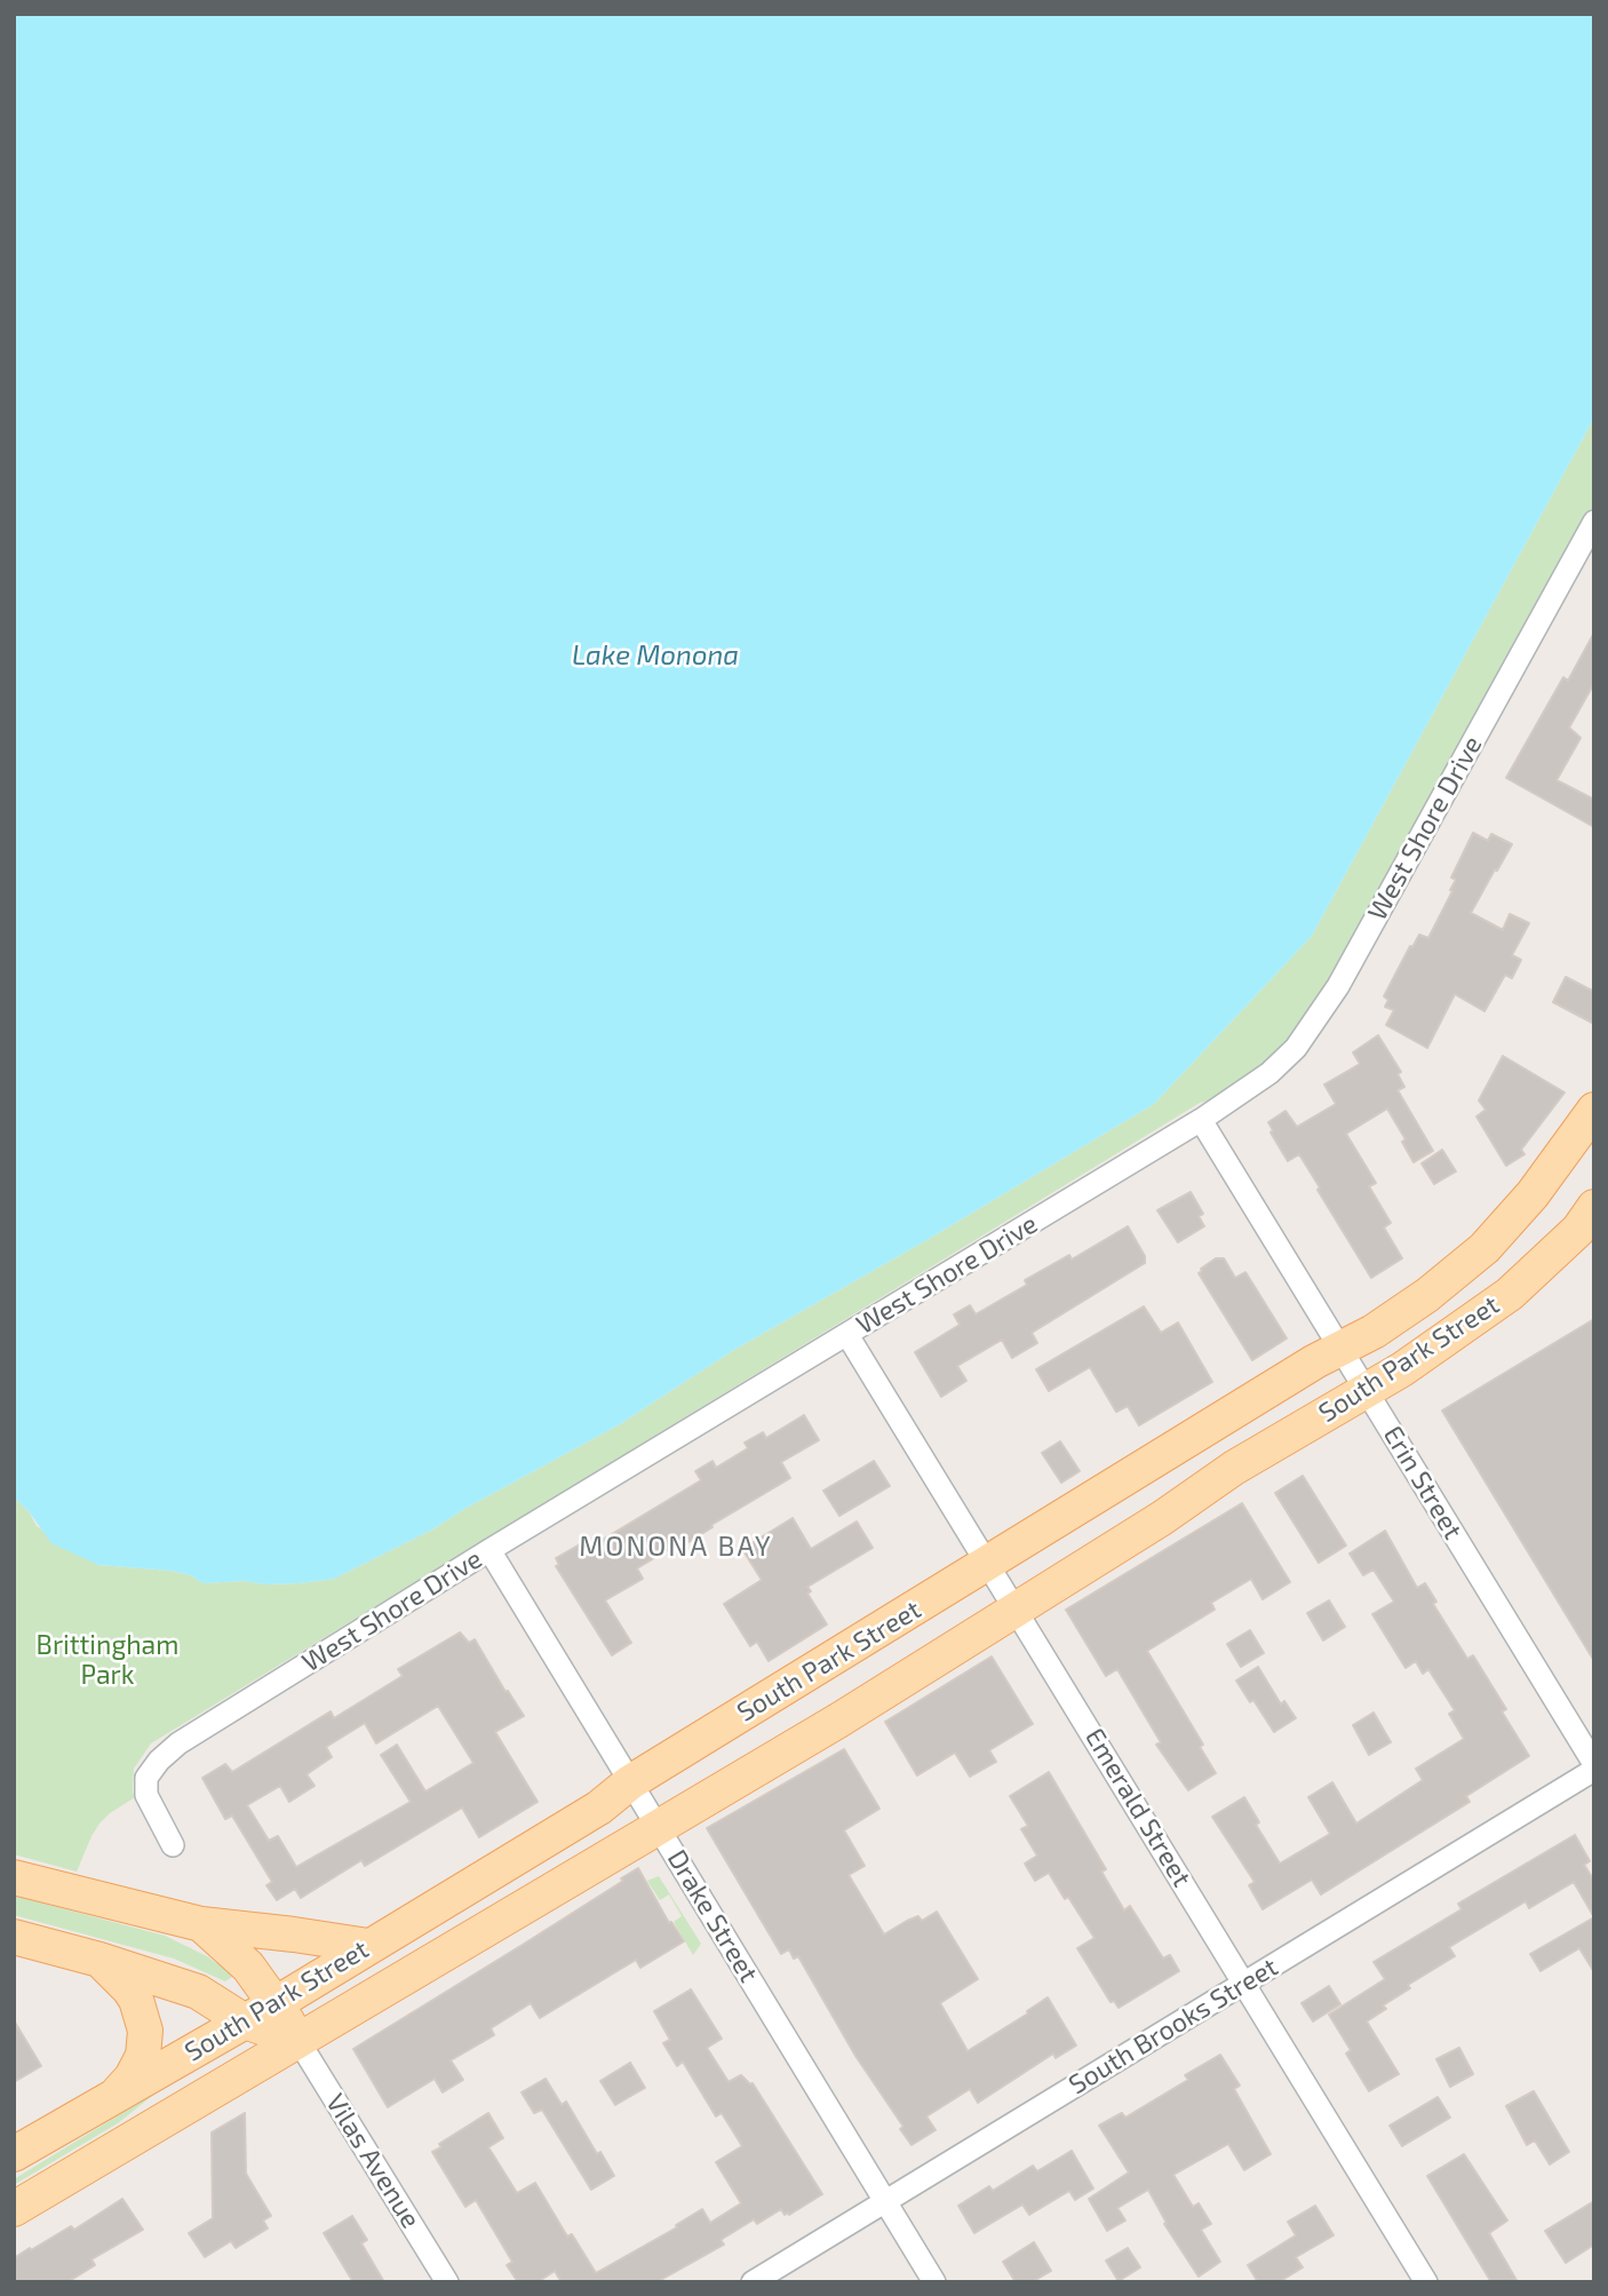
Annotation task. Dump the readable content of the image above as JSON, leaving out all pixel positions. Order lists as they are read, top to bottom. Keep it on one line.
{"streets":{"main road":["South Park Street"],"street":["West Shore Drive","Erin Street","Emerald Street","Drake Street","South Brooks Street","Vilas Avenue"]},"crossings":[["West Shore Drive","Erin Street"],["West Shore Drive","Emerald Street"],["West Shore Drive","Drake Street"],["South Park Street","Erin Street"],["South Park Street","Emerald Street"],["South Park Street","Drake Street"],["South Park Street","Vilas Avenue"],["Emerald Street","South Brooks Street"],["Drake Street","South Brooks Street"]],"districts":["MONONA BAY"],"water":["Lake Monona"],"parks":["Brittingham Park"]}
